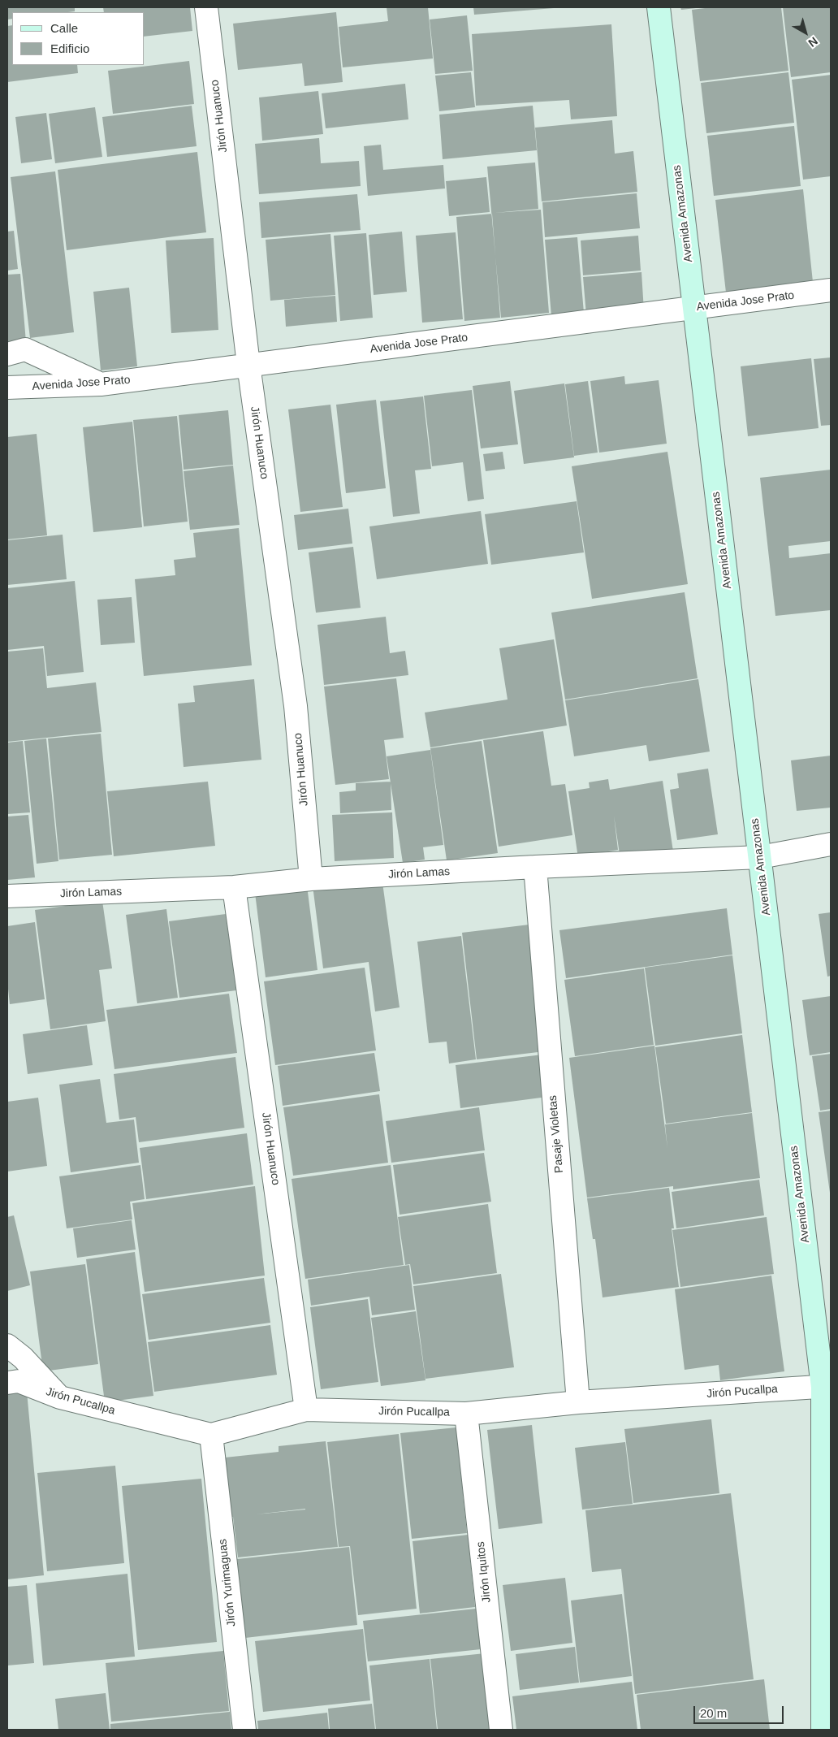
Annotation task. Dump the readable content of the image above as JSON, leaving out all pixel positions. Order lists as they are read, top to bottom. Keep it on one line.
{"streets":{"street":["Jirón Huanuco","Avenida Amazonas","Avenida Jose Prato","Jirón Lamas","Pasaje Violetas","Jirón Pucallpa","Jirón Iquitos","Jirón Yurimaguas"]},"crossings":[["Jirón Huanuco","Avenida Jose Prato"],["Jirón Huanuco","Jirón Lamas"],["Jirón Huanuco","Jirón Pucallpa"],["Avenida Amazonas","Avenida Jose Prato"],["Avenida Amazonas","Jirón Lamas"],["Avenida Amazonas","Jirón Pucallpa"],["Jirón Lamas","Pasaje Violetas"],["Pasaje Violetas","Jirón Pucallpa"],["Jirón Pucallpa","Jirón Iquitos"],["Jirón Pucallpa","Jirón Yurimaguas"]],"legend":["Calle","Edificio"],"scale_bar":"20 m","north":"bottom right"}
